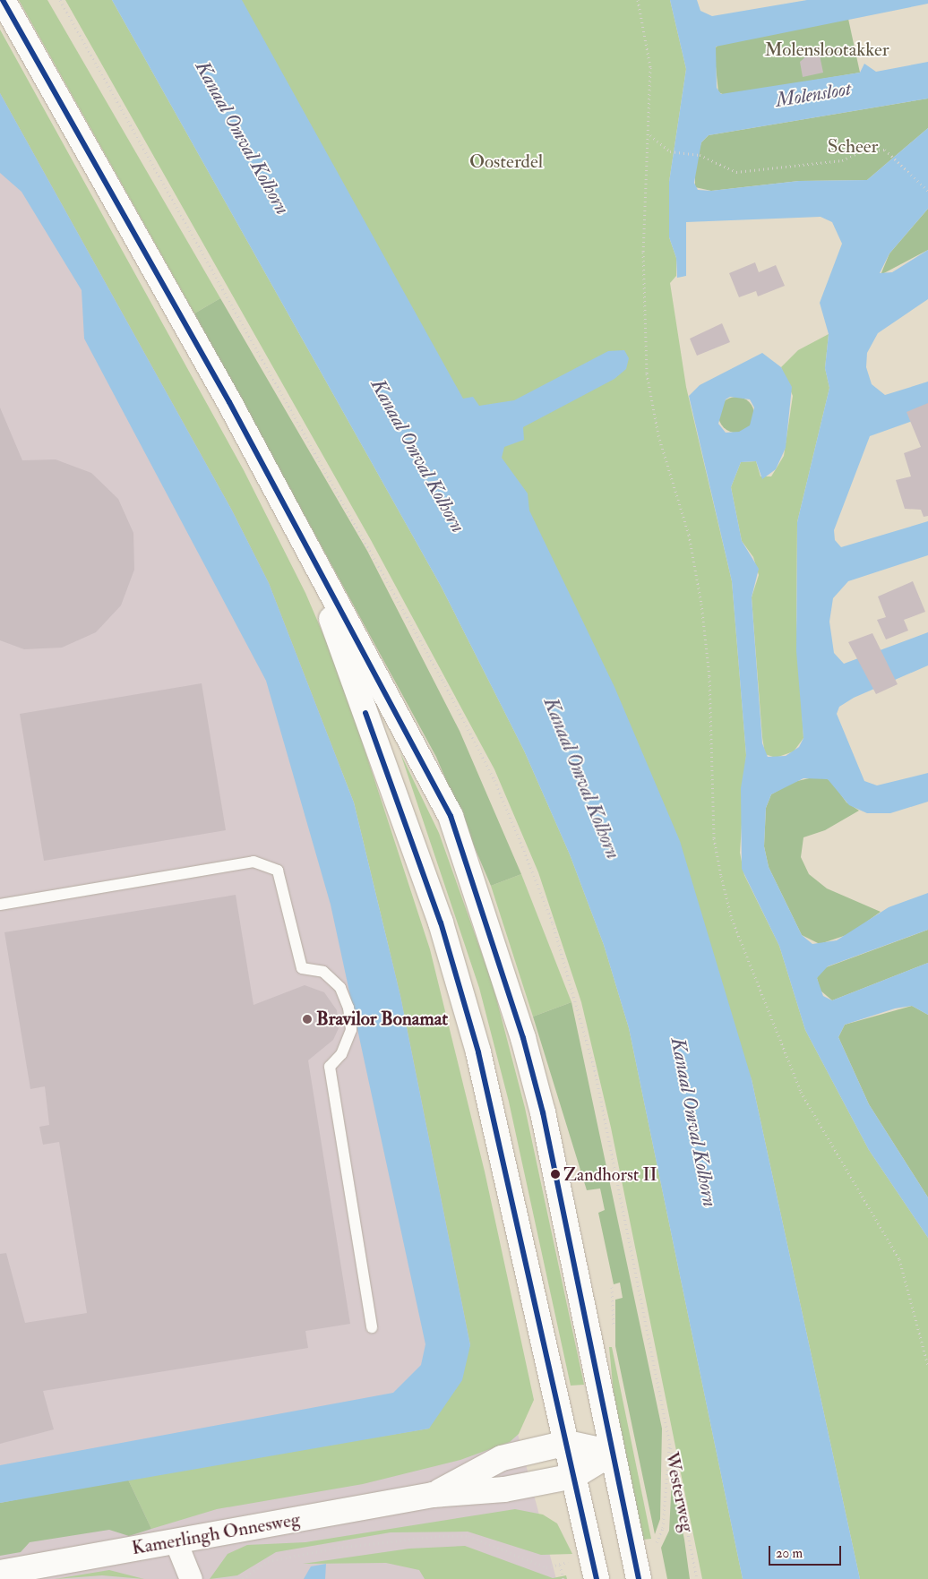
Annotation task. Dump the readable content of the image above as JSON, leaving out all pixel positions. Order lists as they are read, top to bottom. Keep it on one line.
{"streets":{"main road":["Kamerlingh Onnesweg"],"path":["Westerweg"]},"water":["Molensloot","Kanaal Omval Kolhorn"],"parks":["Molenslootakker","Scheer","Oosterdel"],"places":["Bravilor Bonamat","Zandhorst II"],"scale_bar":"20 m"}
